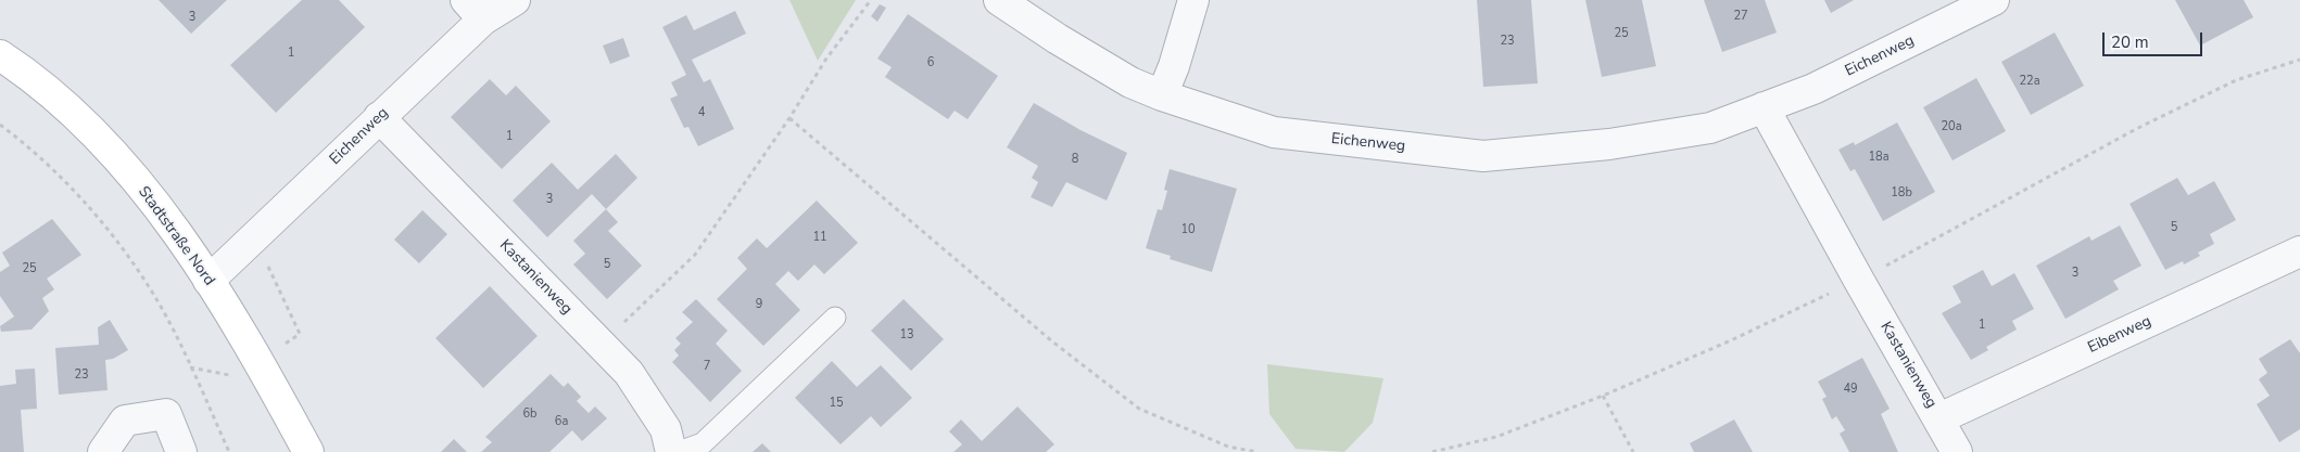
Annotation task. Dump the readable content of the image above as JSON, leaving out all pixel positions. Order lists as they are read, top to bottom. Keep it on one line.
{"streets":{"main road":["Stadtstraße Nord"],"street":["Eichenweg","Kastanienweg","Eibenweg"]},"crossings":[["Eichenweg","Stadtstraße Nord"],["Eichenweg","Kastanienweg"],["Kastanienweg","Eibenweg"]],"house_numbers":["27","3","25","23","1","6","22a","4","20a","1","18a","8","18b","3","5","10","11","5","25","3","9","1","13","7","23","49","15","6b","6a"],"scale_bar":"20 m"}
